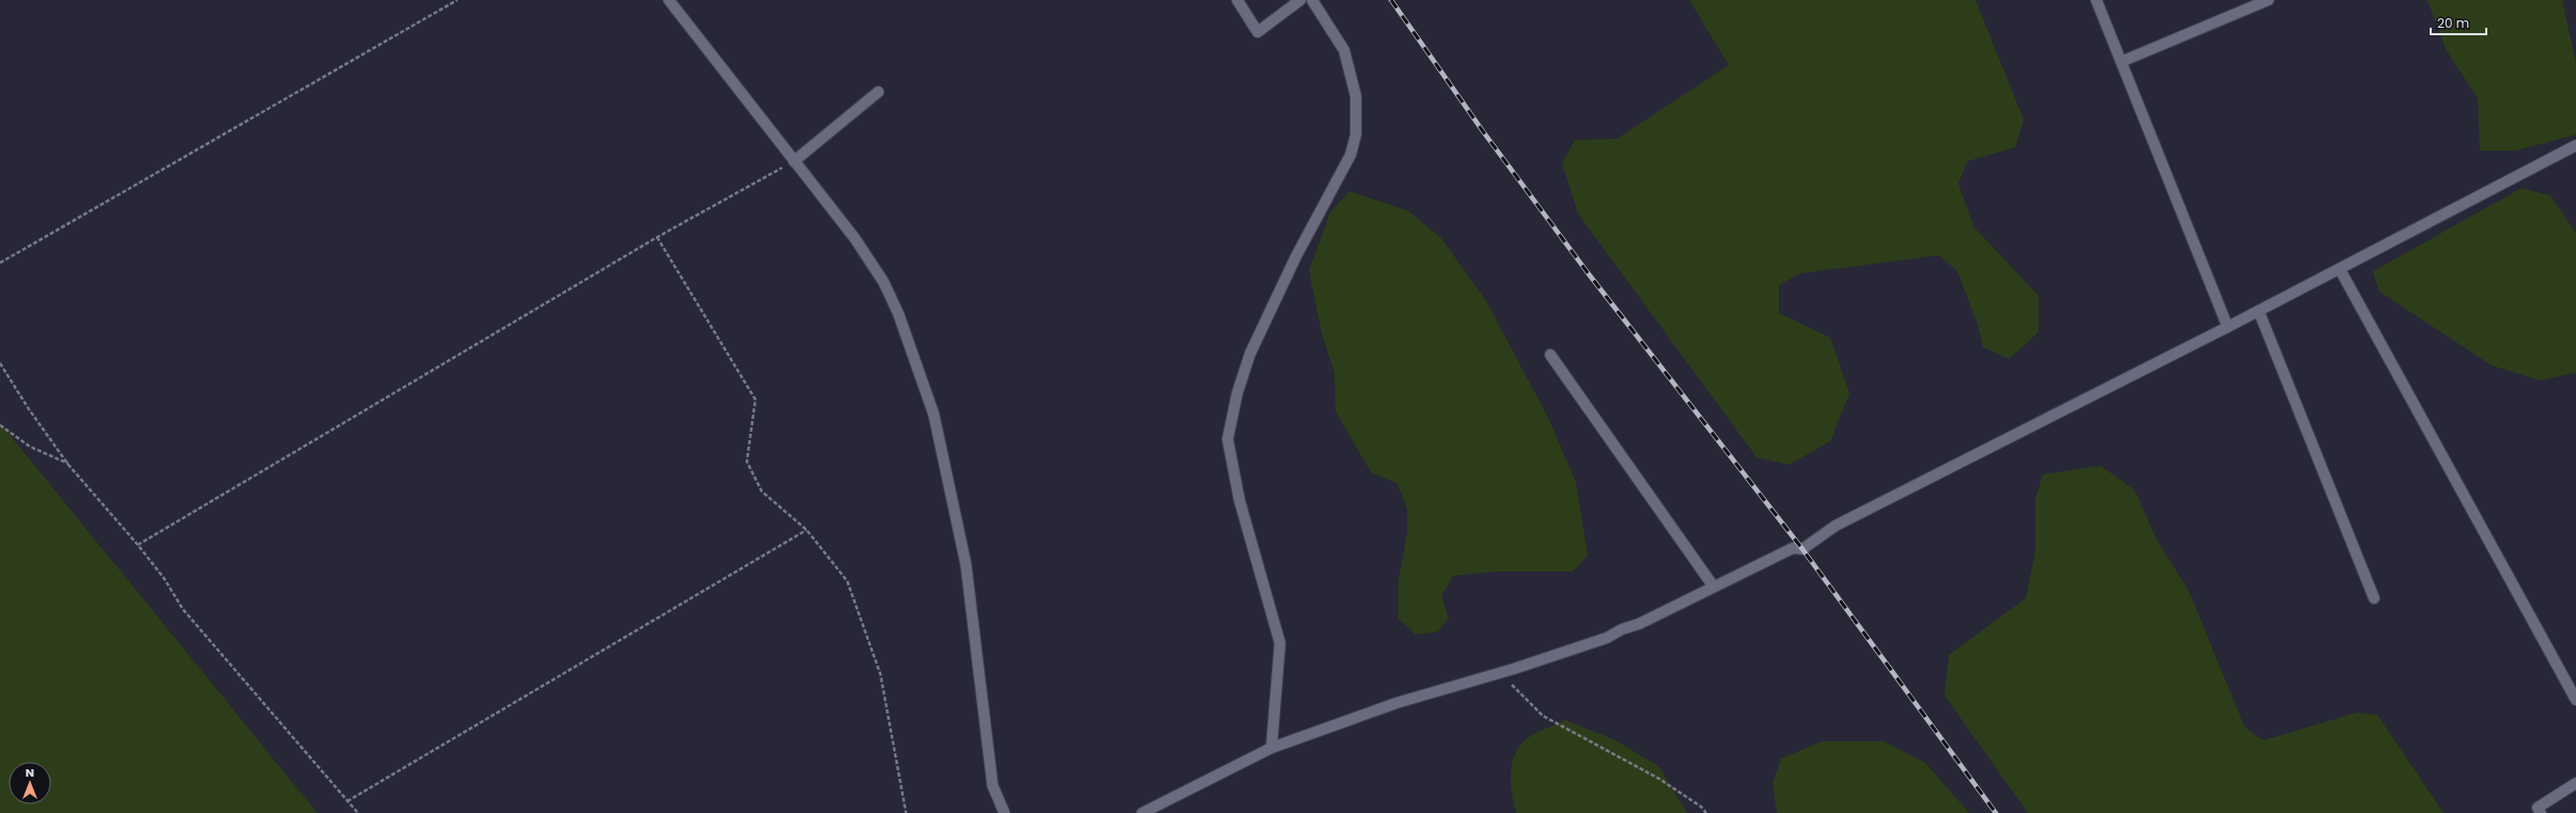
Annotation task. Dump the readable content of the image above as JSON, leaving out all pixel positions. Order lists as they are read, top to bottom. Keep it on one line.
{"scale_bar":"20 m","north":"top"}
